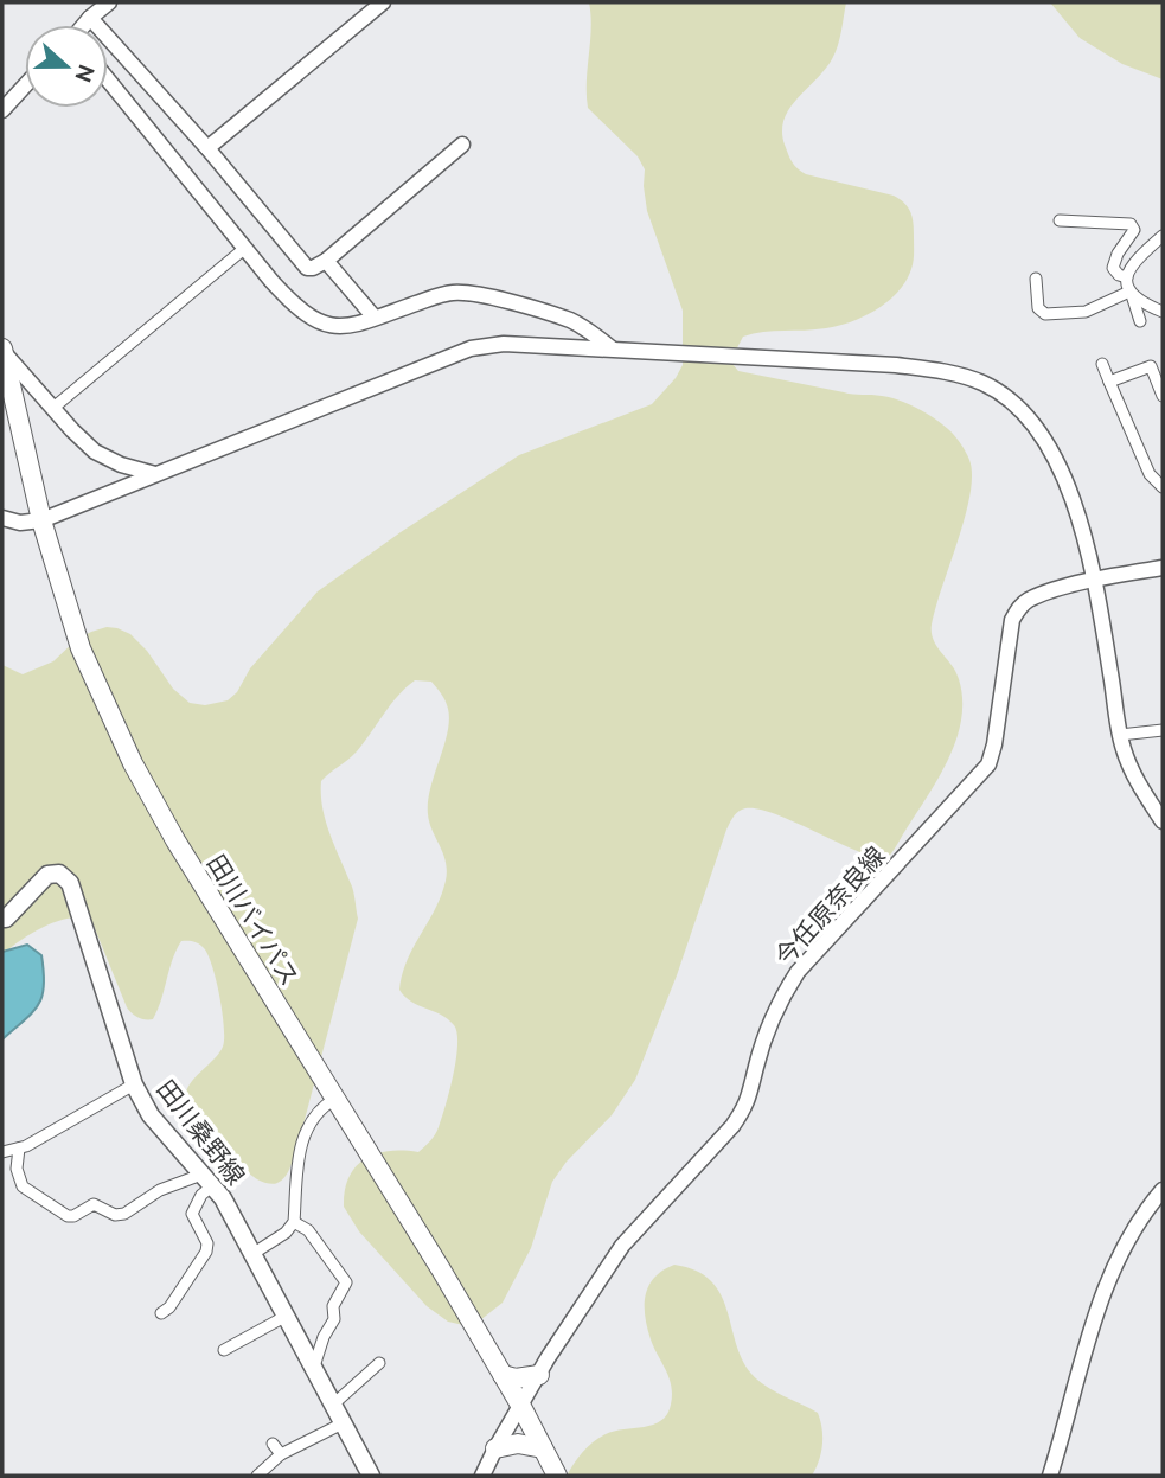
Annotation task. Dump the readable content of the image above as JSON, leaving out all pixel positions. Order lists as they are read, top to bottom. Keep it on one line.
{"streets":{"highway":["田川バイパス"],"main road":["田川桑野線"],"street":["今任原奈良線"]},"crossings":[["今任原奈良線","田川バイパス"]],"north":"right"}
